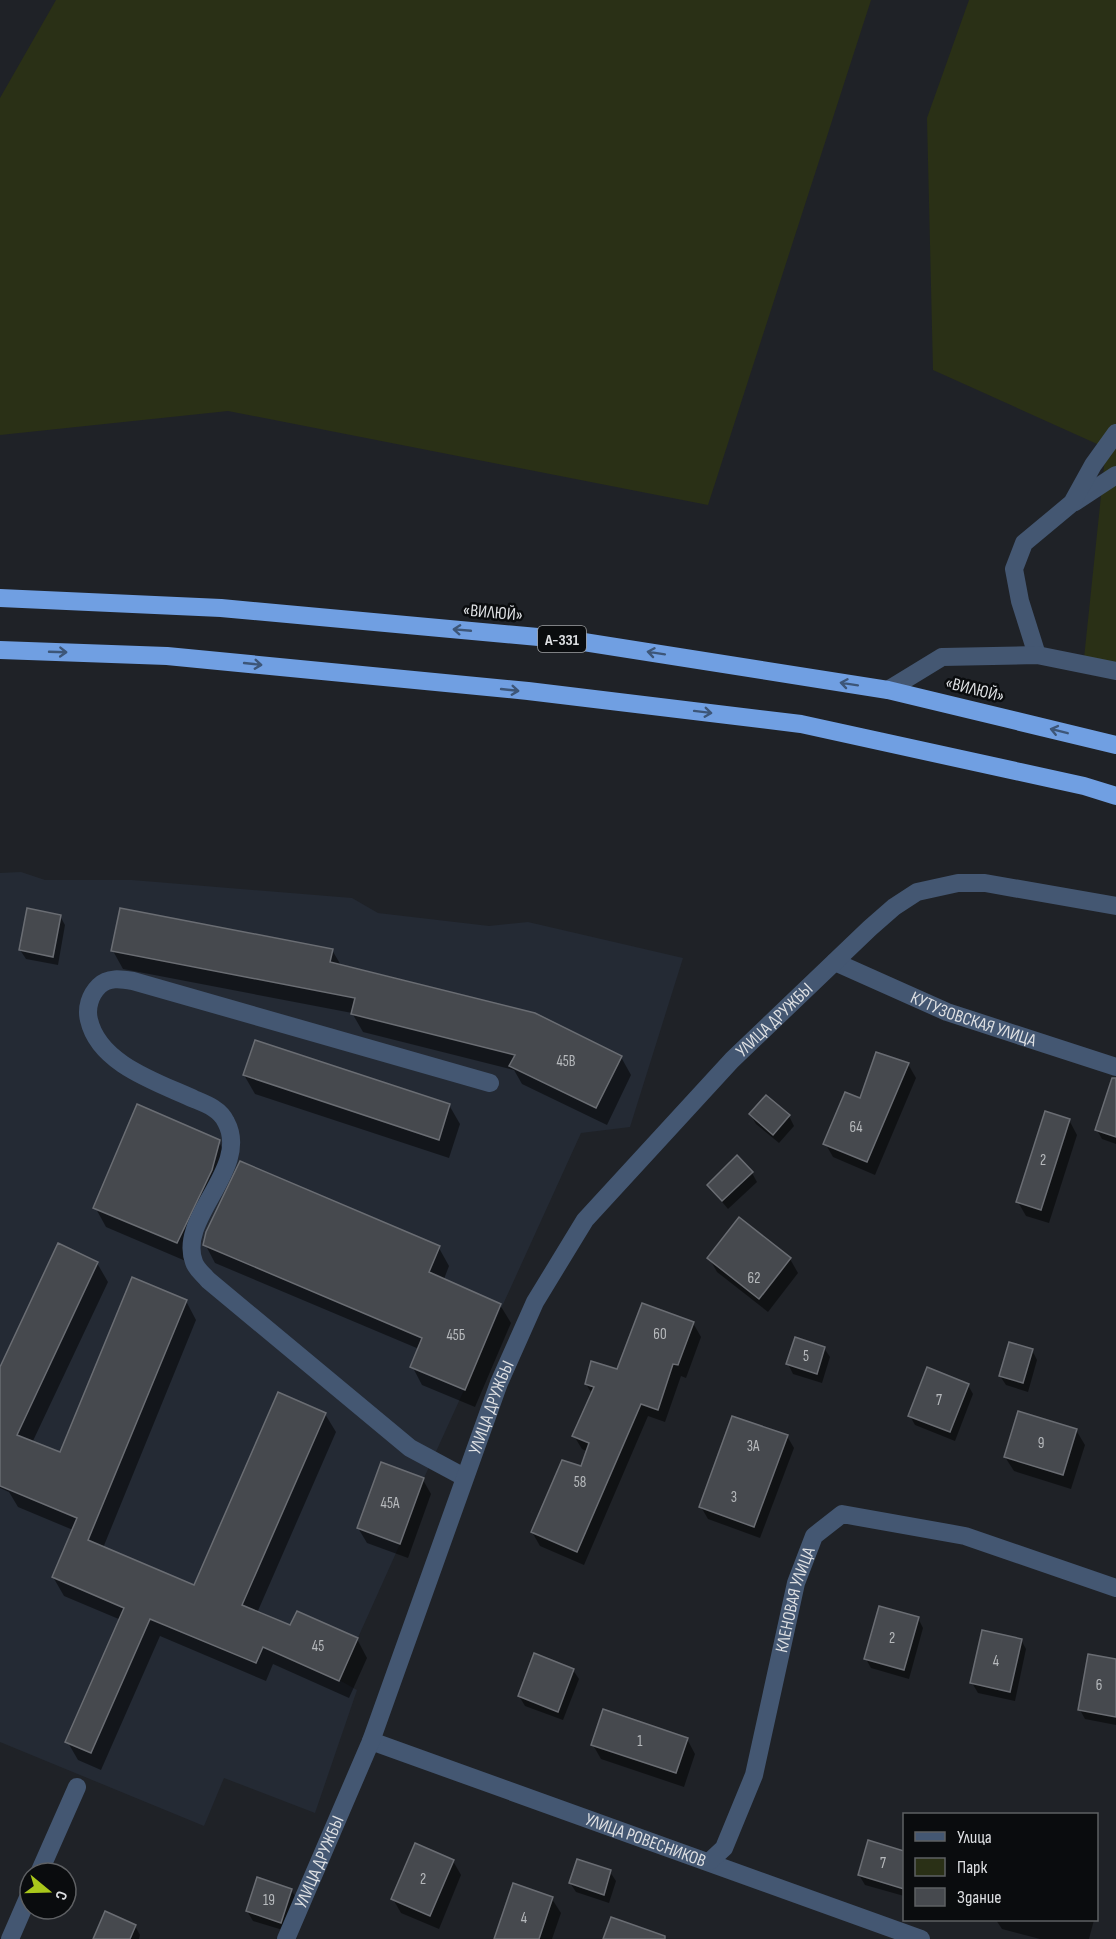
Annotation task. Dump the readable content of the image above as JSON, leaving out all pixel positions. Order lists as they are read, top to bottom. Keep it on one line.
{"streets":{"highway":["«ВИЛЮЙ»","А-331"],"street":["КУТУЗОВСКАЯ УЛИЦА","УЛИЦА ДРУЖБЫ","КЛЕНОВАЯ УЛИЦА","УЛИЦА РОВЕСНИКОВ"]},"crossings":[["КУТУЗОВСКАЯ УЛИЦА","УЛИЦА ДРУЖБЫ"],["УЛИЦА ДРУЖБЫ","УЛИЦА РОВЕСНИКОВ"],["КЛЕНОВАЯ УЛИЦА","УЛИЦА РОВЕСНИКОВ"]],"house_numbers":["45В","64","2","62","60","45Б","5","7","9","3А","58","3","45А","2","45","4","6","1","7","2","19","4"],"legend":["Улица","Парк","Здание"],"north":"right"}
